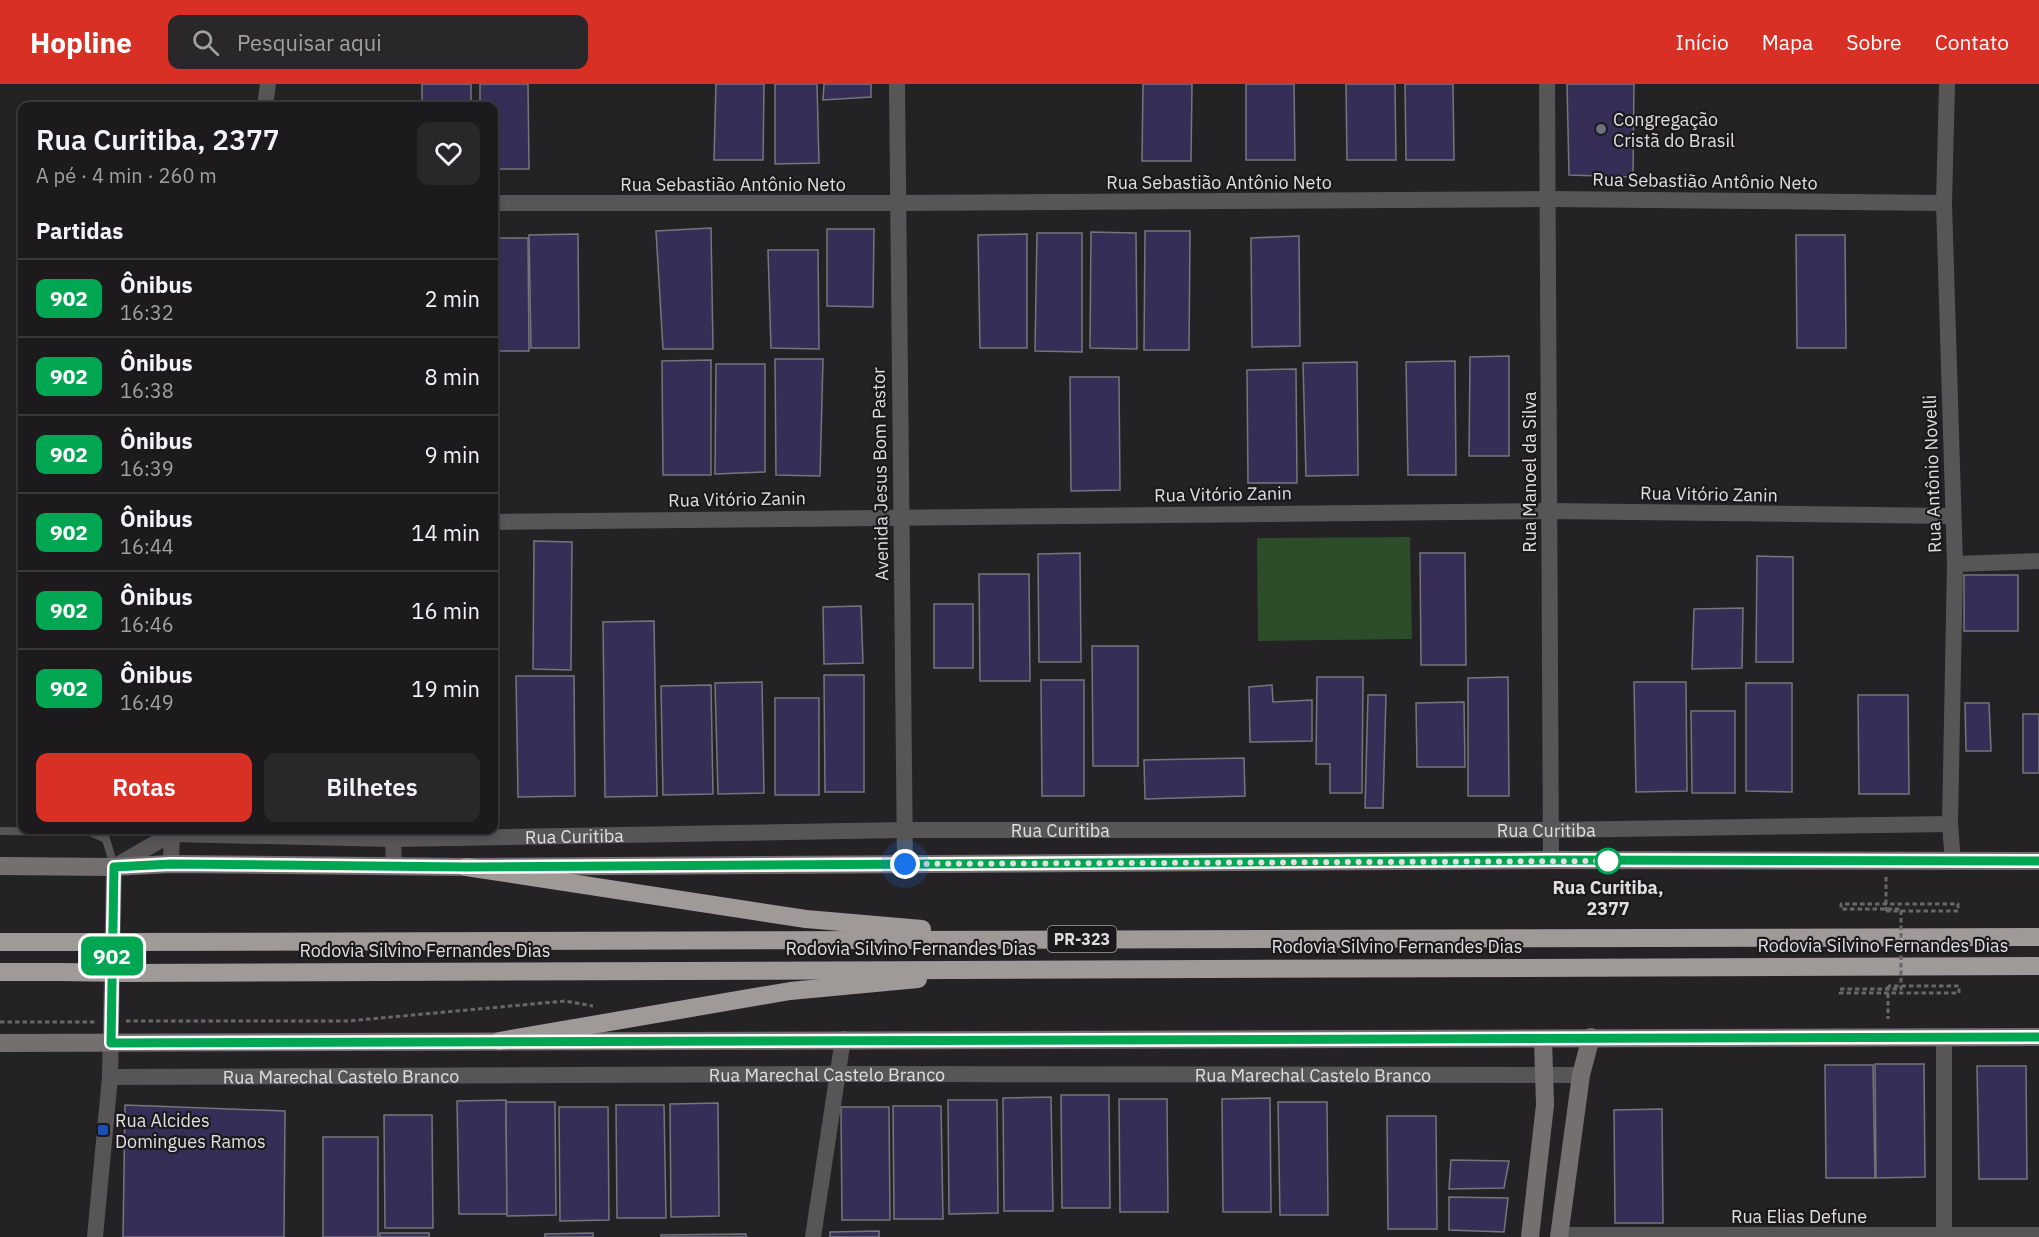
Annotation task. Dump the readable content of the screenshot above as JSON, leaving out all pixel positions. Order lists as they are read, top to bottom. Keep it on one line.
{"streets":{"highway":["PR-323","Rodovia Silvino Fernandes Dias"],"street":["Rua Sebastião Antônio Neto","Rua Manoel da Silva","Avenida Jesus Bom Pastor","Rua Antônio Novelli","Rua Vitório Zanin","Rua Curitiba","Rua Marechal Castelo Branco","Rua Elias Defune"]},"crossings":[["Rua Sebastião Antônio Neto","Rua Manoel da Silva"],["Rua Sebastião Antônio Neto","Avenida Jesus Bom Pastor"],["Rua Sebastião Antônio Neto","Rua Antônio Novelli"],["Rua Manoel da Silva","Rua Vitório Zanin"],["Rua Manoel da Silva","Rua Curitiba"],["Avenida Jesus Bom Pastor","Rua Vitório Zanin"],["Avenida Jesus Bom Pastor","Rua Curitiba"],["Rua Antônio Novelli","Rua Vitório Zanin"],["Rua Antônio Novelli","Rua Curitiba"]],"places":{"other":["Congregação Cristã do Brasil","Rua Curitiba, 2377"],"transit":["Rua Alcides Domingues Ramos"]},"lines":["bus line 902"],"page":{"header":"Hopline","search":"Pesquisar aqui","nav":["Início","Mapa","Sobre","Contato"],"on_map":"902","heading":[["Rua Curitiba, 2377","A pé · 4 min · 260 m"],"Partidas"],"list":[{"mark":"902","name":"Ônibus","note":"16:32","value":"2 min"},{"mark":"902","name":"Ônibus","note":"16:38","value":"8 min"},{"mark":"902","name":"Ônibus","note":"16:39","value":"9 min"},{"mark":"902","name":"Ônibus","note":"16:44","value":"14 min"},{"mark":"902","name":"Ônibus","note":"16:46","value":"16 min"},{"mark":"902","name":"Ônibus","note":"16:49","value":"19 min"}],"buttons":["Rotas","Bilhetes"]}}
